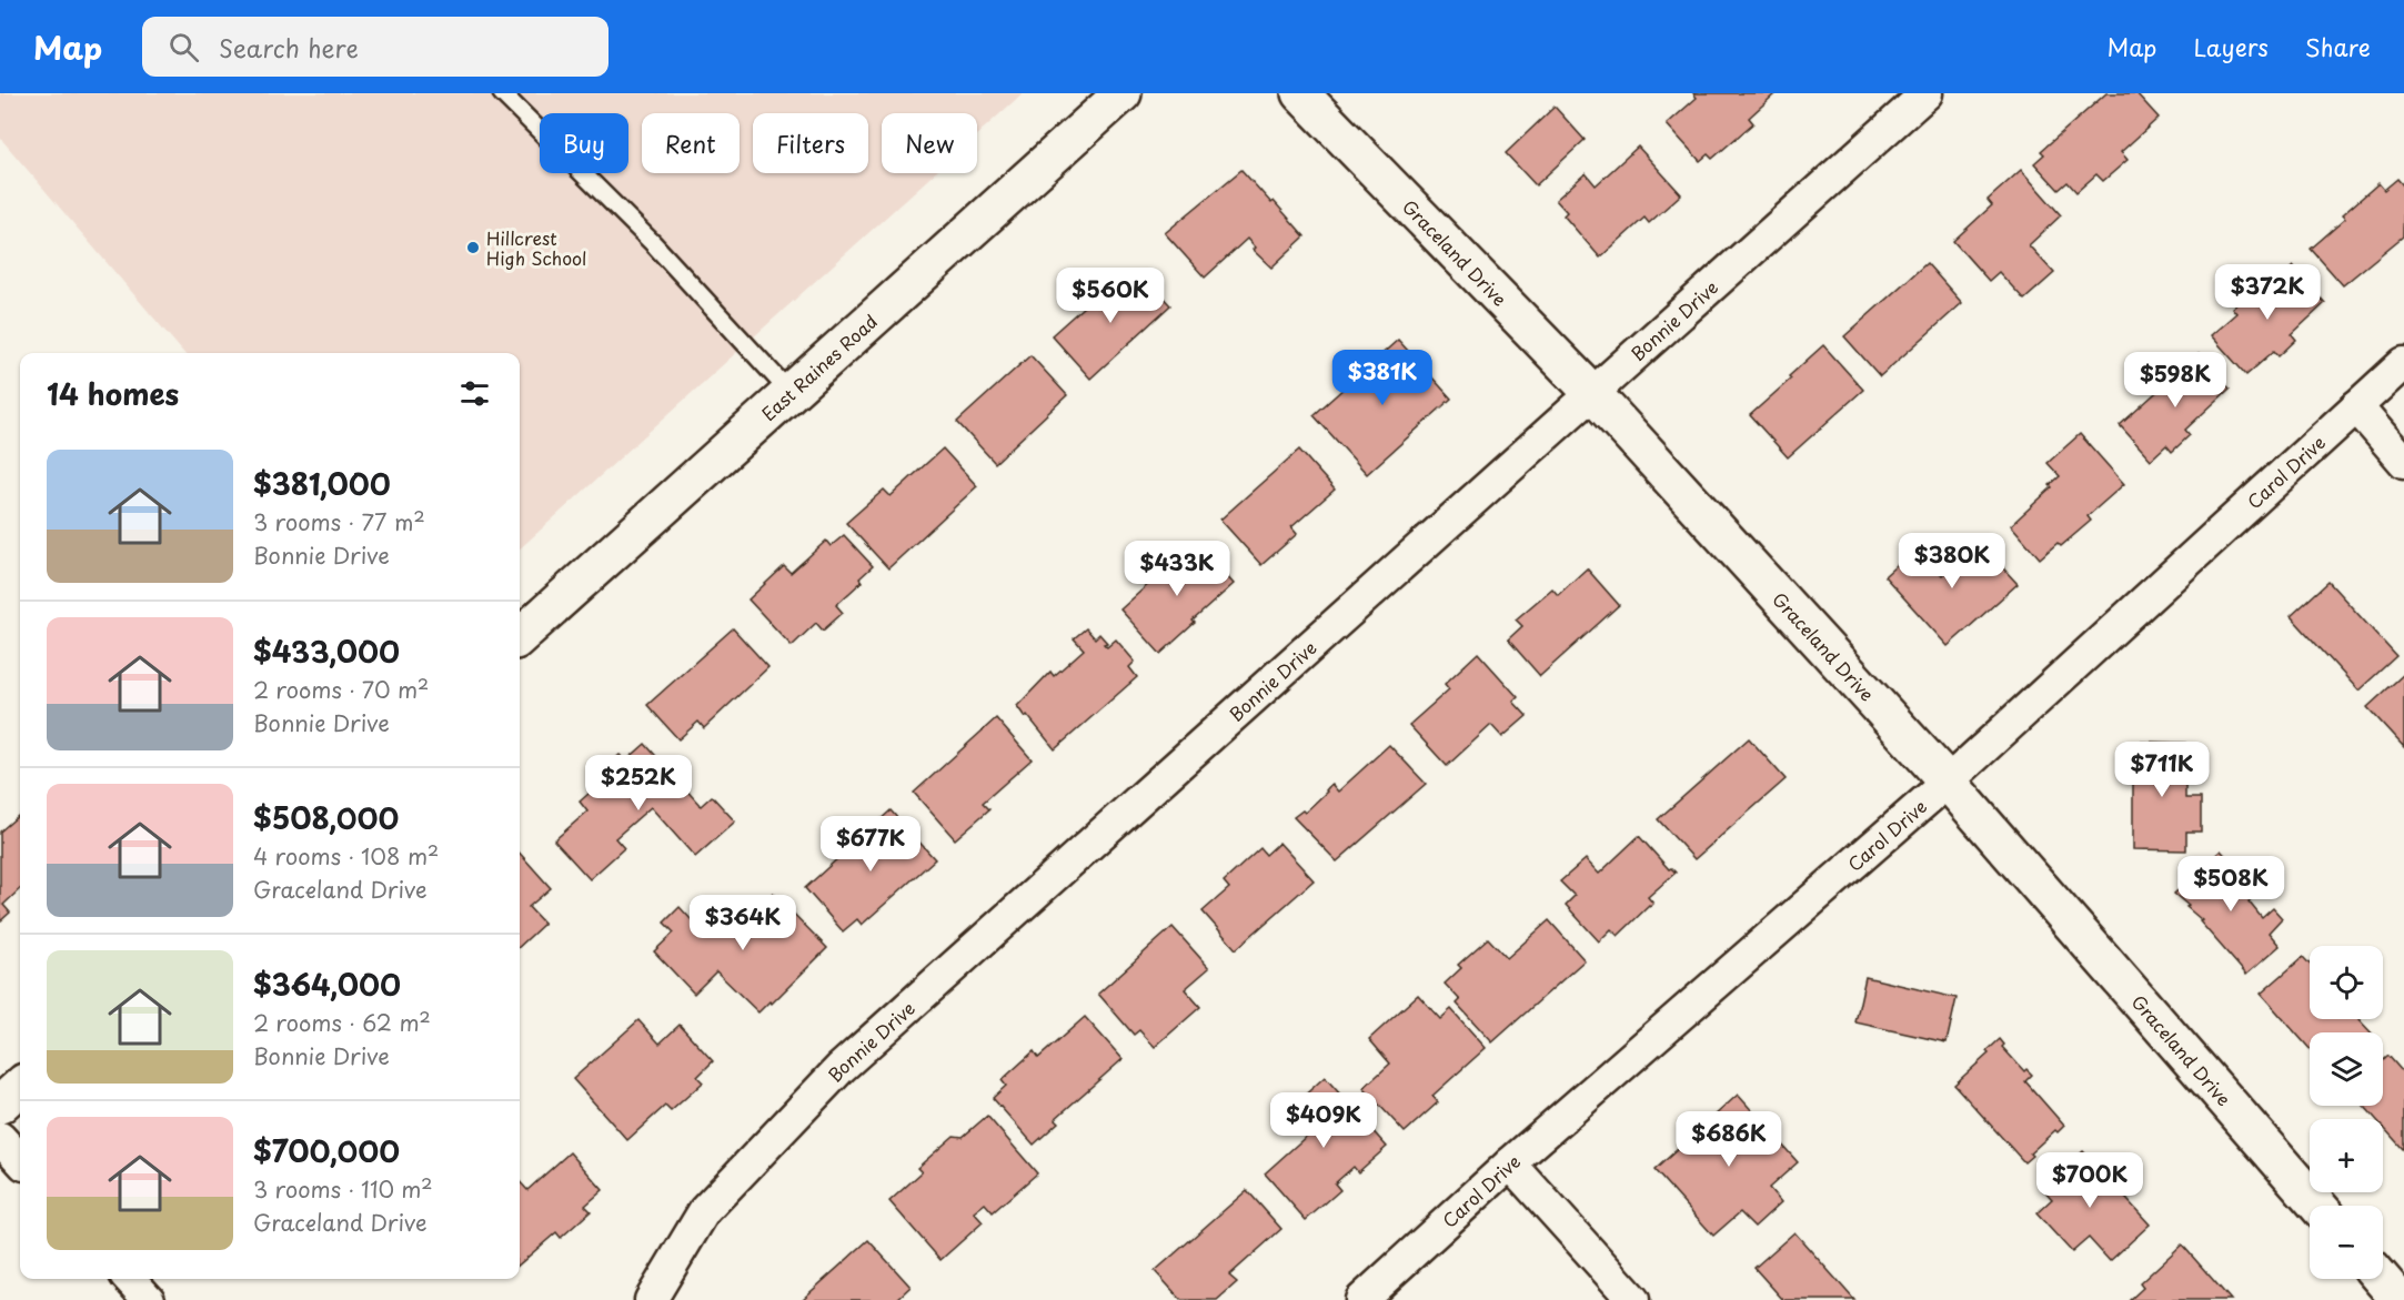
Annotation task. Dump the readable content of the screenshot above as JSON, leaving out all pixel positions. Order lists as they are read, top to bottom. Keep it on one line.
{"streets":{"street":["Graceland Drive","Bonnie Drive","East Raines Road","Carol Drive"]},"crossings":[["Graceland Drive","Bonnie Drive"],["Graceland Drive","Carol Drive"]],"places":["Hillcrest High School"],"page":{"header":"Map","search":"Search here","nav":["Map","Layers","Share"],"chip":["Buy","Rent","Filters","New"],"price":["$372K","$560K","$381K","$598K","$380K","$433K","$711K","$252K","$677K","$508K","$364K","$409K","$686K","$700K"],"heading":"14 homes","list":[{"name":"$381,000","note":"3 rooms · 77 m² · Bonnie Drive"},{"name":"$433,000","note":"2 rooms · 70 m² · Bonnie Drive"},{"name":"$508,000","note":"4 rooms · 108 m² · Graceland Drive"},{"name":"$364,000","note":"2 rooms · 62 m² · Bonnie Drive"},{"name":"$700,000","note":"3 rooms · 110 m² · Graceland Drive"}],"map_buttons":["+","−"]}}
